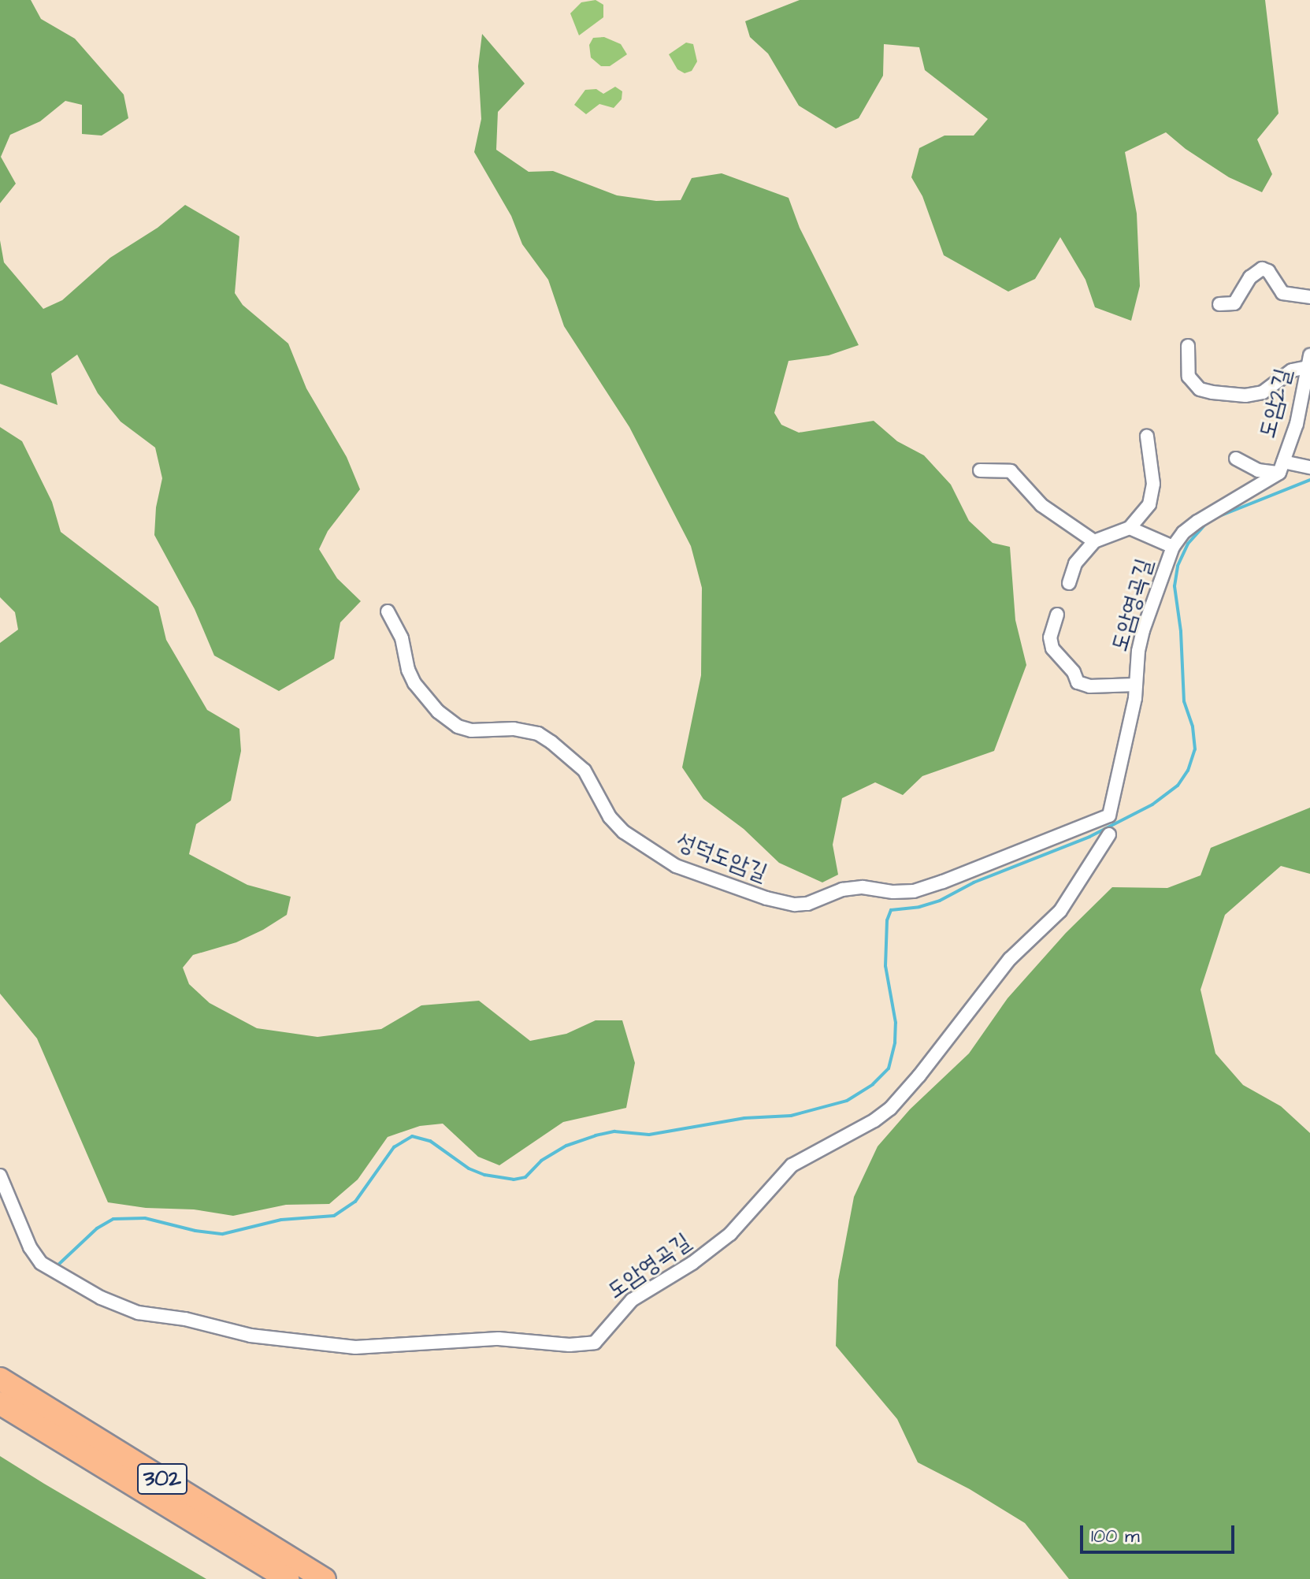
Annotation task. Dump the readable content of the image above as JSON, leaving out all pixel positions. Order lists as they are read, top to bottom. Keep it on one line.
{"streets":{"highway":["302"],"street":["도암2길","도암영곡길","성덕도암길"]},"crossings":[["도암2길","도암영곡길"],["도암영곡길","성덕도암길"]],"scale_bar":"100 m"}
